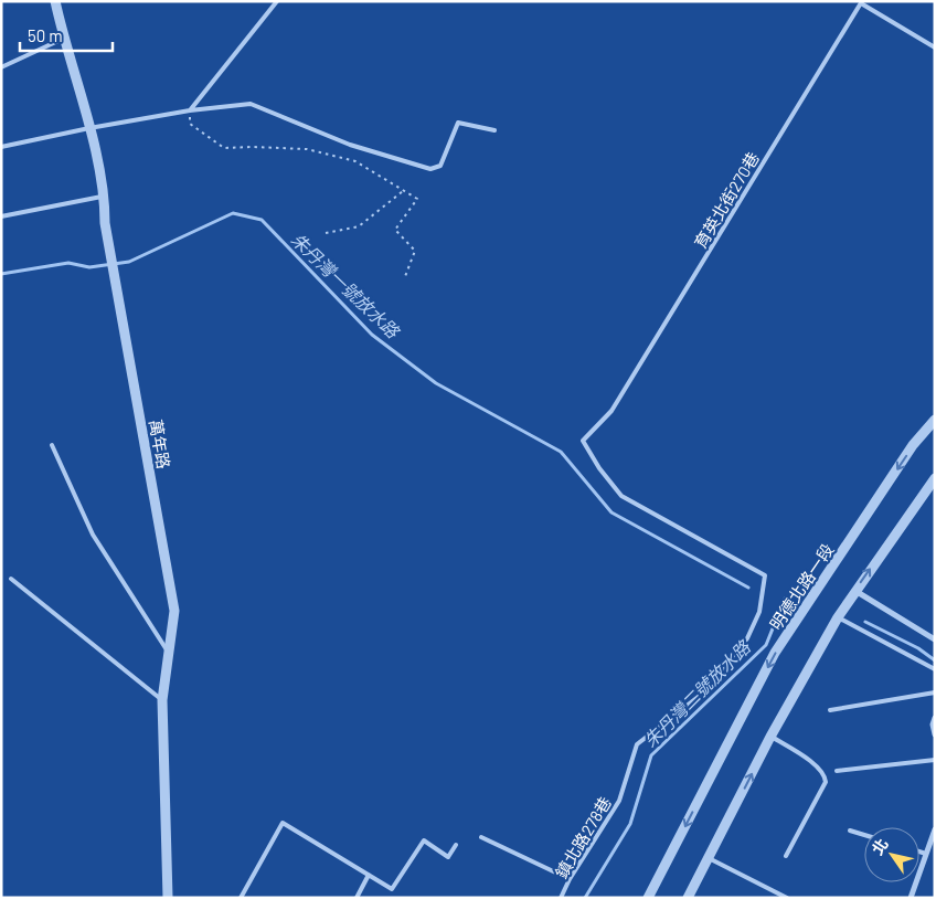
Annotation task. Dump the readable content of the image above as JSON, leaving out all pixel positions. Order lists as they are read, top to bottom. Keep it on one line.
{"streets":{"street":["萬年路","明德北路一段"],"lane":["育英北街270巷","鎮北路278巷"]},"crossings":[["育英北街270巷","鎮北路278巷"]],"water":["朱丹灣一號放水路","朱丹灣二號放水路"],"scale_bar":"50 m","north":"top left"}
